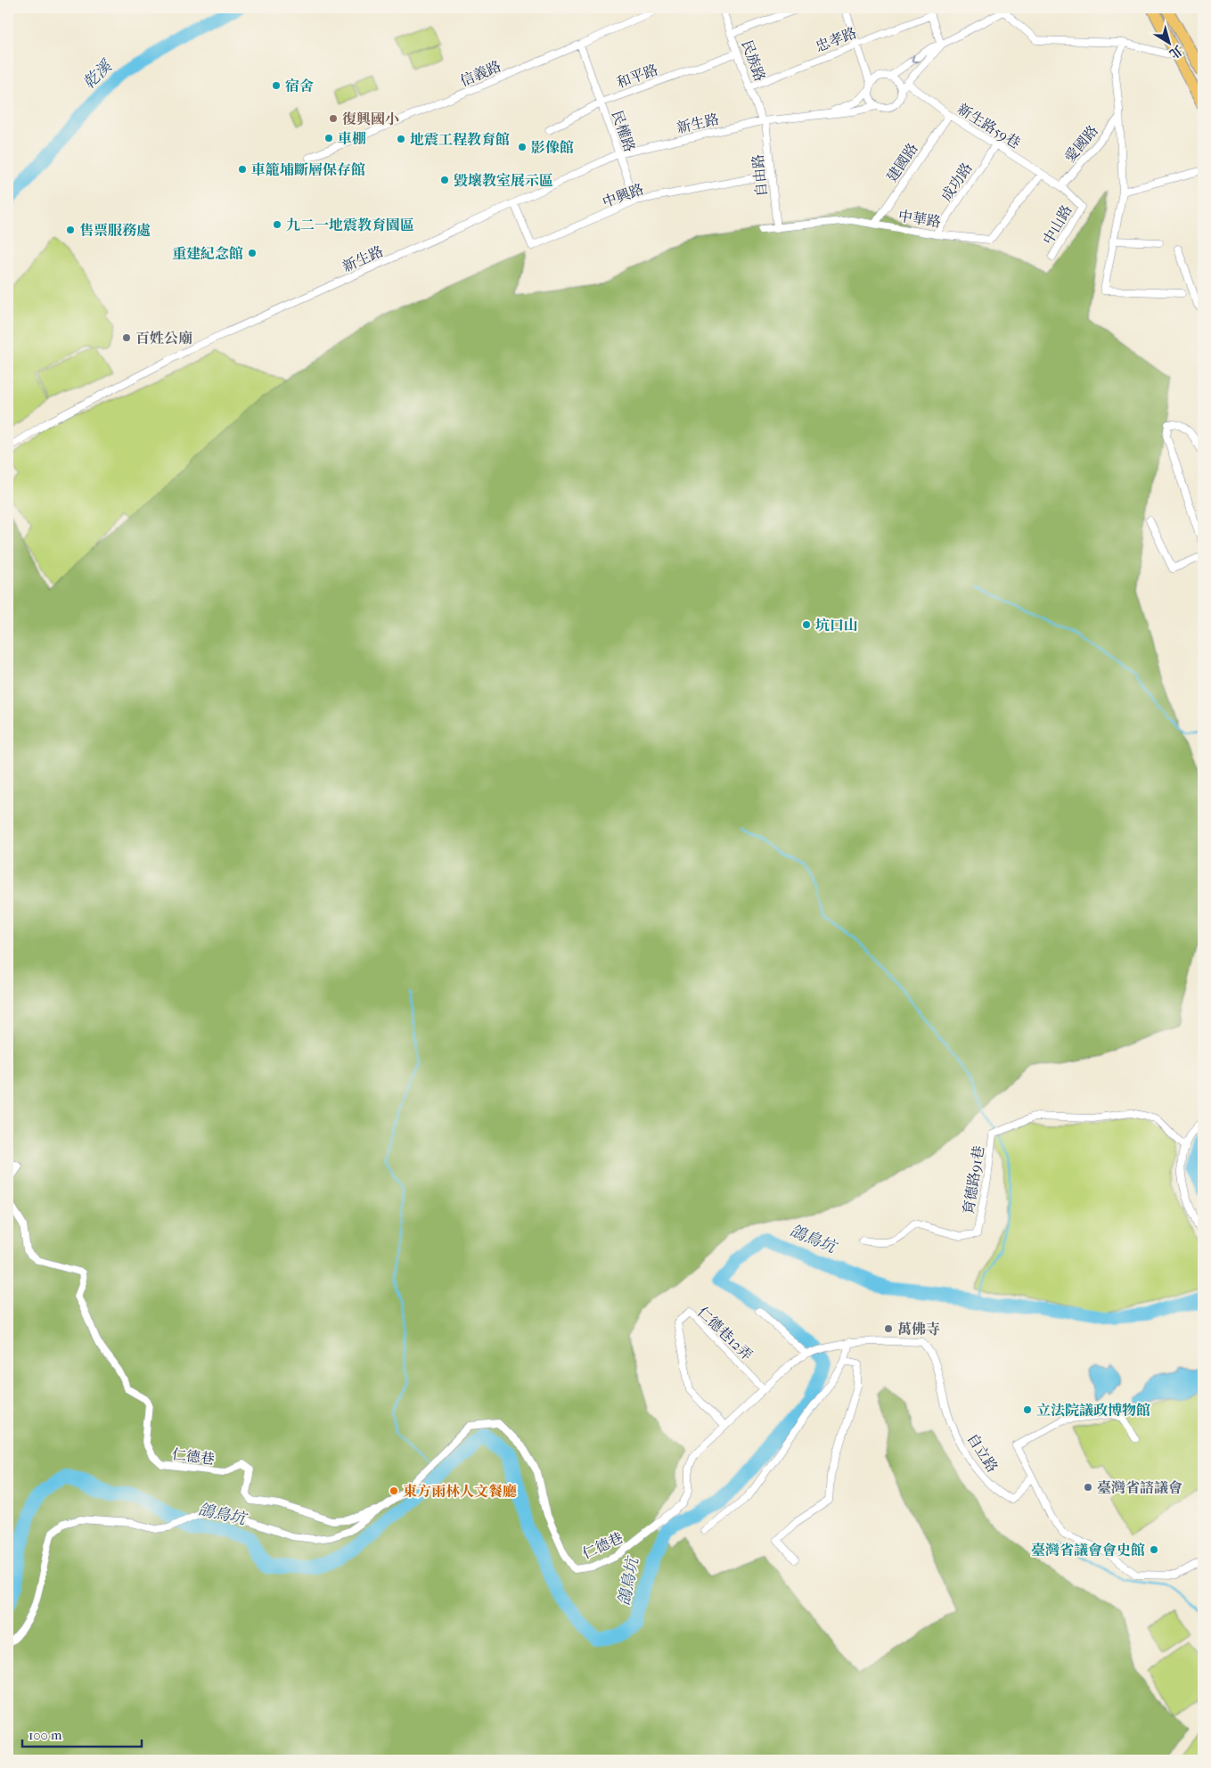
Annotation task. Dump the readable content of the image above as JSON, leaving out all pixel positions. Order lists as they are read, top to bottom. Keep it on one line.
{"streets":{"street":["忠孝路","民族路","信義路","和平路","新生路","新生路59巷","民權路","愛國路","建國路","自由路","成功路","中興路","中華路","中山路","育德路91巷","仁德巷12弄","自立路","仁德巷"]},"crossings":[["忠孝路","民族路"],["民族路","和平路"],["民族路","新生路"],["民族路","自由路"],["信義路","民權路"],["和平路","民權路"],["新生路","新生路59巷"],["新生路","民權路"],["新生路","自由路"],["新生路","中興路"],["新生路59巷","愛國路"],["新生路59巷","建國路"],["新生路59巷","成功路"],["新生路59巷","中華路"],["新生路59巷","中山路"],["民權路","中興路"],["愛國路","中山路"],["建國路","中華路"],["自由路","中興路"],["自由路","中華路"],["成功路","中華路"],["仁德巷12弄","仁德巷"],["自立路","仁德巷"]],"water":["乾溪","鴿鳥坑"],"places":["宿舍","復興國小","車棚","地震工程教育館","影像館","車籠埔斷層保存館","毀壞教室展示區","九二一地震教育園區","售票服務處","重建紀念館","百姓公廟","坑口山","萬佛寺","立法院議政博物館","臺灣省諮議會","東方雨林人文餐廳","臺灣省議會會史館"],"scale_bar":"100 m","north":"bottom right"}
